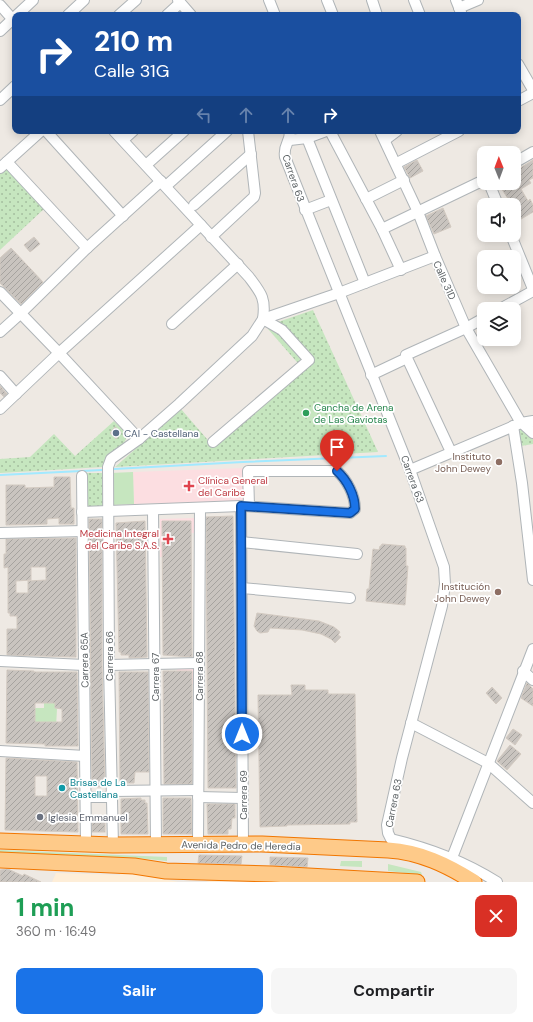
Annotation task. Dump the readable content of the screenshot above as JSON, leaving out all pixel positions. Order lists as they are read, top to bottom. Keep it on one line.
{"streets":{"highway":["Avenida Pedro de Heredia"],"street":["Carrera 63","Calle 31D","Carrera 66","Carrera 65A","Carrera 68","Carrera 67","Carrera 69"]},"crossings":[["Carrera 63","Avenida Pedro de Heredia"],["Carrera 66","Avenida Pedro de Heredia"],["Carrera 65A","Avenida Pedro de Heredia"],["Carrera 68","Avenida Pedro de Heredia"],["Carrera 67","Avenida Pedro de Heredia"],["Carrera 69","Avenida Pedro de Heredia"]],"places":{"other":["Cancha de Arena de Las Gaviotas","CAI - Castellana","Instituto John Dewey","Institución John Dewey","Brisas de La Castellana","Iglesia Emmanuel"],"health":["Clínica General del Caribe","Medicina Integral del Caribe S.A.S."]},"north":"top","page":{"turn":["210 m","Calle 31G"],"heading":["1 min","360 m · 16:49"],"buttons":["Salir","Compartir"]}}
